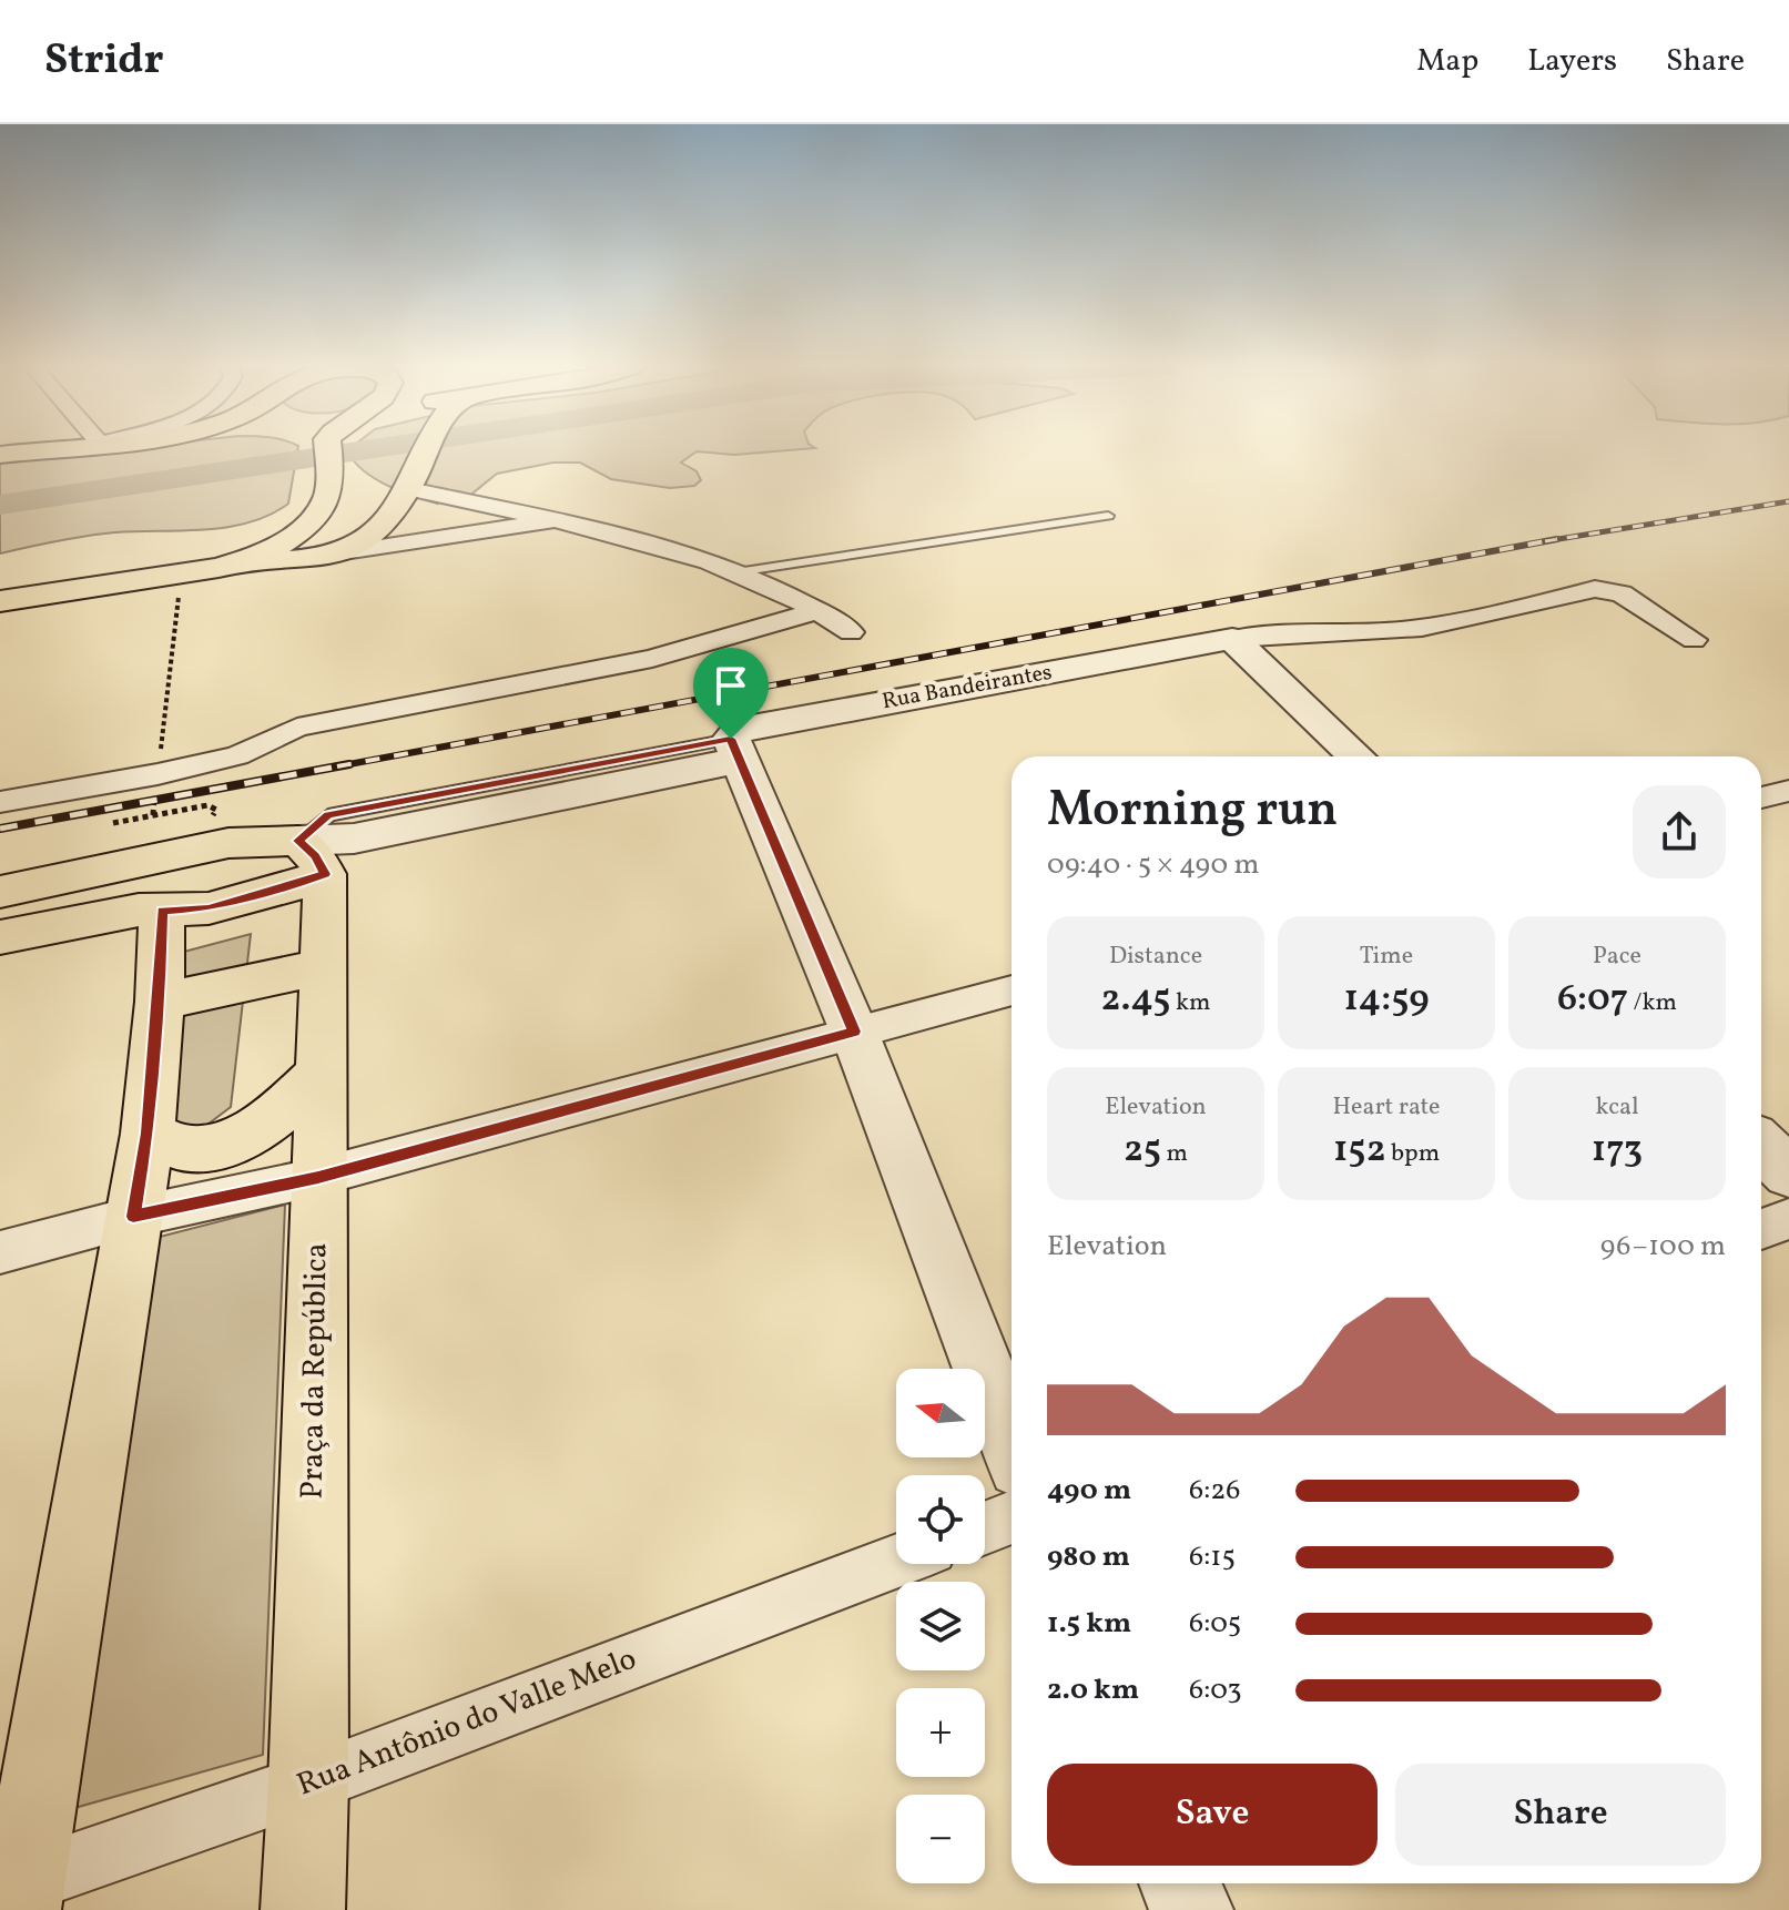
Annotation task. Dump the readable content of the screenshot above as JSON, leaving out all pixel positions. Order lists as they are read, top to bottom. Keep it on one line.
{"streets":{"main road":["Praça da República"],"street":["Rua Bandeirantes","Rua Antônio do Valle Melo"]},"crossings":[["Rua Bandeirantes","Praça da República"],["Praça da República","Rua Antônio do Valle Melo"]],"north":"left","page":{"header":"Stridr","nav":["Map","Layers","Share"],"heading":["Morning run","09:40 · 5 × 490 m"],"stats":[["Distance","2.45 km"],["Time","14:59"],["Pace","6:07 /km"],["Elevation","25 m"],["Heart rate","152 bpm"],["kcal","173"]],"chart":["Elevation","96–100 m"],"map_buttons":["+","−"],"list":[{"name":"490 m","note":"6:26"},{"name":"980 m","note":"6:15"},{"name":"1.5 km","note":"6:05"},{"name":"2.0 km","note":"6:03"}],"buttons":["Save","Share"]}}
